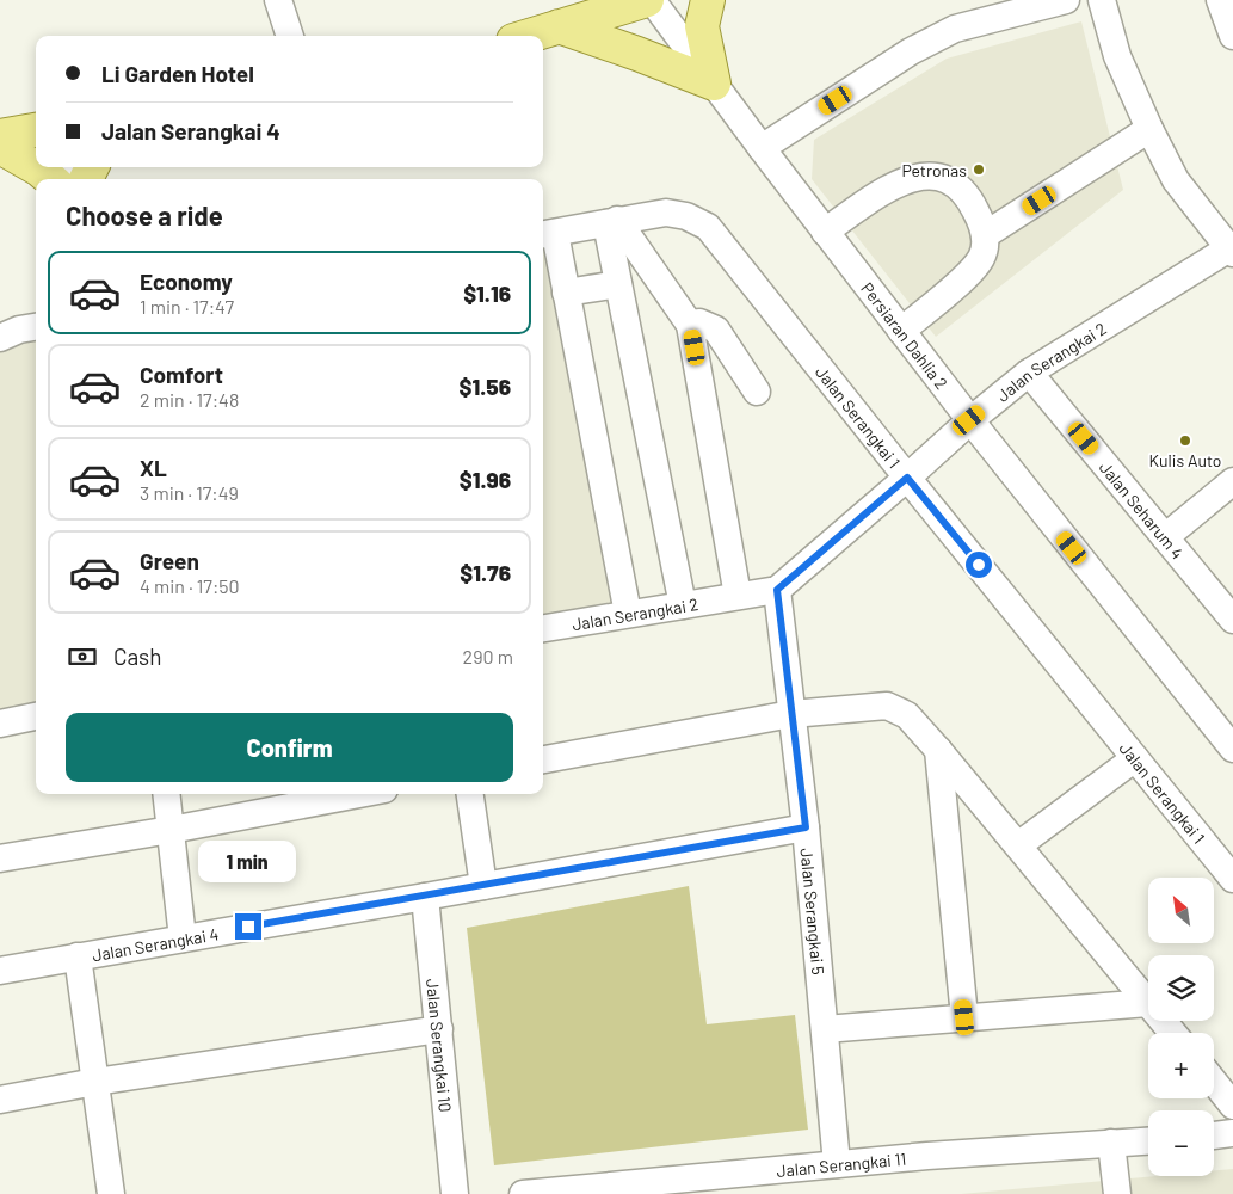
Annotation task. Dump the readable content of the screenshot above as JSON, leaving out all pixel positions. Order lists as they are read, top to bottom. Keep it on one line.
{"streets":{"street":["Persiaran Dahlia 2","Jalan Serangkai 2","Jalan Serangkai 1","Jalan Seharum 4","Jalan Serangkai 5","Jalan Serangkai 4","Jalan Serangkai 10","Jalan Serangkai 11"]},"crossings":[["Persiaran Dahlia 2","Jalan Serangkai 2"],["Jalan Serangkai 2","Jalan Serangkai 1"],["Jalan Serangkai 2","Jalan Seharum 4"],["Jalan Serangkai 2","Jalan Serangkai 5"],["Jalan Serangkai 5","Jalan Serangkai 4"],["Jalan Serangkai 5","Jalan Serangkai 11"],["Jalan Serangkai 4","Jalan Serangkai 10"]],"places":["Petronas","Kulis Auto"],"north":"top left","page":{"banner":["Li Garden Hotel","Jalan Serangkai 4"],"heading":"Choose a ride","list":[{"name":"Economy","note":"1 min · 17:47","value":"$1.16"},{"name":"Comfort","note":"2 min · 17:48","value":"$1.56"},{"name":"XL","note":"3 min · 17:49","value":"$1.96"},{"name":"Green","note":"4 min · 17:50","value":"$1.76"}],"pay":["Cash","290 m"],"buttons":"Confirm","bubble":"1 min","map_buttons":["+","−"]}}
